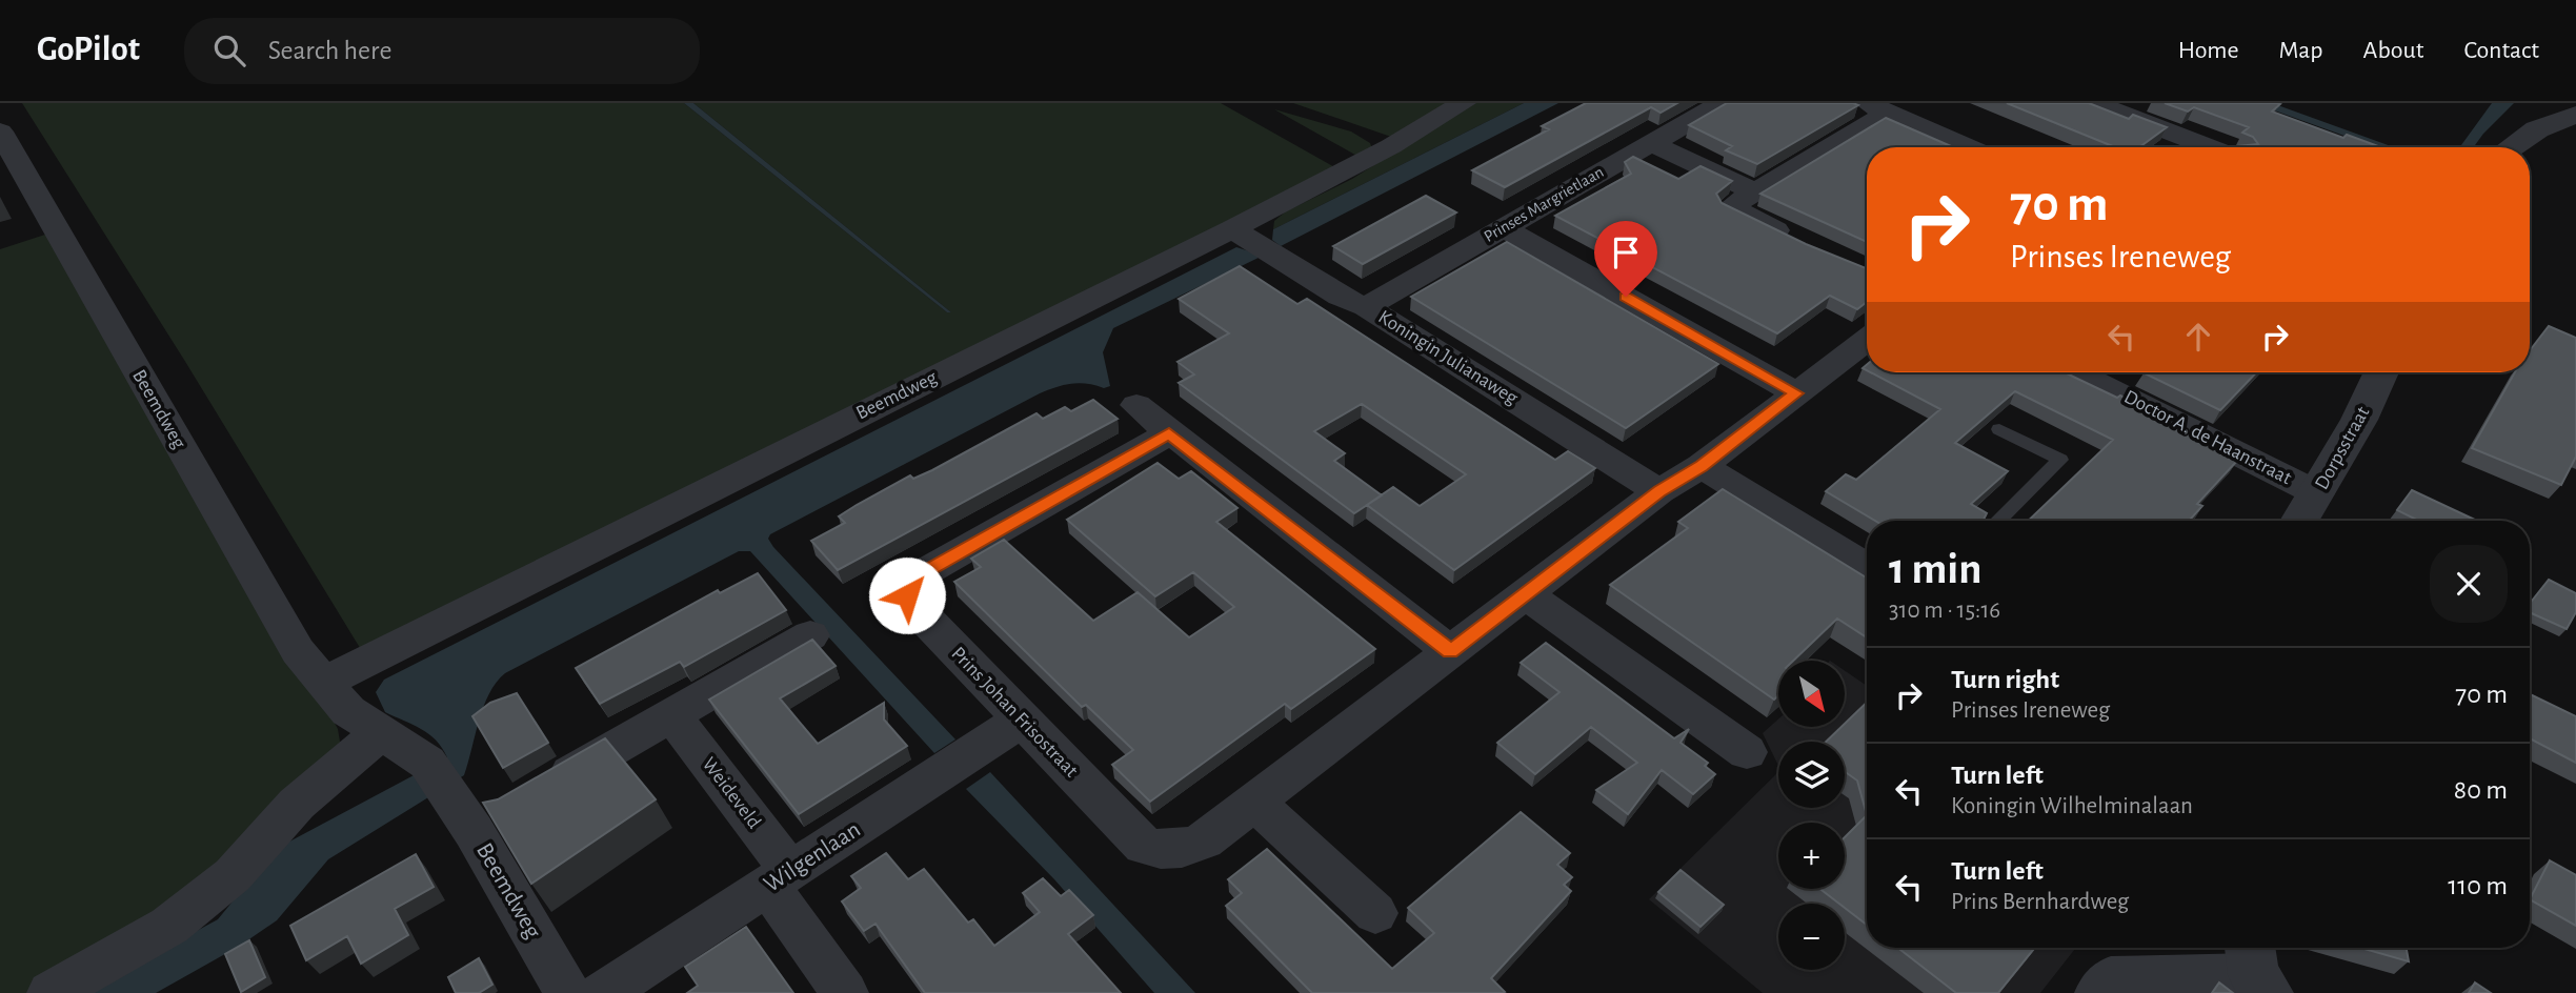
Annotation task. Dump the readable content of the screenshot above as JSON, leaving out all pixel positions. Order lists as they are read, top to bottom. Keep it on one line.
{"streets":{"street":["Prinses Margrietlaan","Koningin Julianaweg","Beemdweg","Doctor A. de Haanstraat","Dorpsstraat","Prins Johan Frisostraat","Weideveld","Wilgenlaan"]},"crossings":[["Prinses Margrietlaan","Koningin Julianaweg"],["Koningin Julianaweg","Beemdweg"],["Doctor A. de Haanstraat","Dorpsstraat"],["Prins Johan Frisostraat","Wilgenlaan"],["Weideveld","Wilgenlaan"]],"north":"bottom right","page":{"header":"GoPilot","search":"Search here","nav":["Home","Map","About","Contact"],"turn":["70 m","Prinses Ireneweg"],"heading":["1 min","310 m · 15:16"],"list":[{"name":"Turn right","note":"Prinses Ireneweg","value":"70 m"},{"name":"Turn left","note":"Koningin Wilhelminalaan","value":"80 m"},{"name":"Turn left","note":"Prins Bernhardweg","value":"110 m"}],"map_buttons":["+","−"]}}
